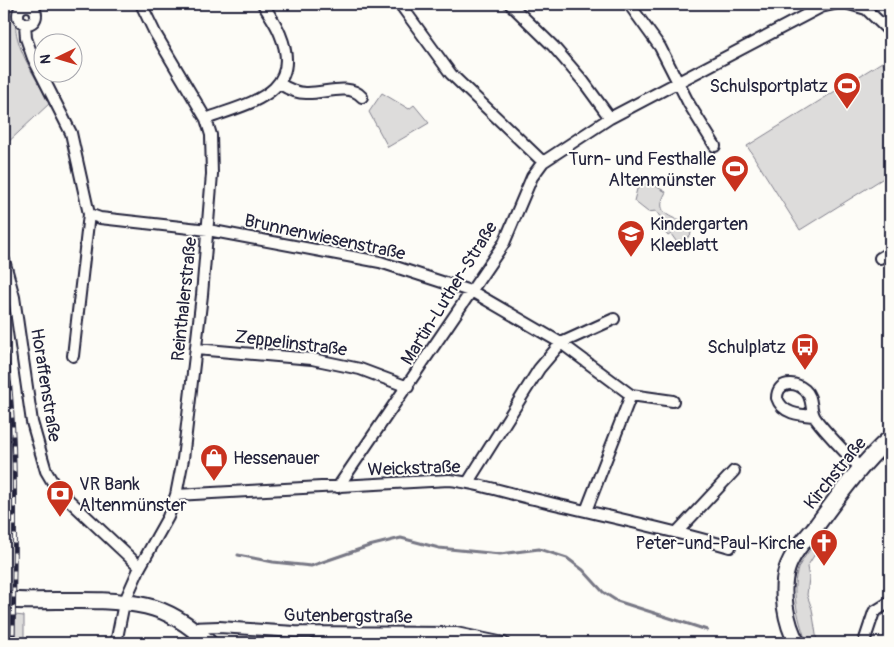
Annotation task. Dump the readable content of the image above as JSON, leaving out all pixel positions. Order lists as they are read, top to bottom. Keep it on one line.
{"streets":{"street":["Brunnenwiesenstraße","Martin-Luther-Straße","Reinthalerstraße","Zeppelinstraße","Horaffenstraße","Weickstraße","Kirchstraße","Gutenbergstraße"]},"crossings":[["Brunnenwiesenstraße","Martin-Luther-Straße"],["Brunnenwiesenstraße","Reinthalerstraße"],["Martin-Luther-Straße","Zeppelinstraße"],["Martin-Luther-Straße","Weickstraße"],["Reinthalerstraße","Zeppelinstraße"],["Reinthalerstraße","Horaffenstraße"],["Reinthalerstraße","Weickstraße"]],"places":{"sports":["Schulsportplatz","Turn- und Festhalle Altenmünster"],"school or university":["Kindergarten Kleeblatt"],"bus stop":["Schulplatz"],"shop":["Hessenauer"],"bank":["VR Bank Altenmünster"],"church":["Peter-und-Paul-Kirche"]},"north":"left"}
